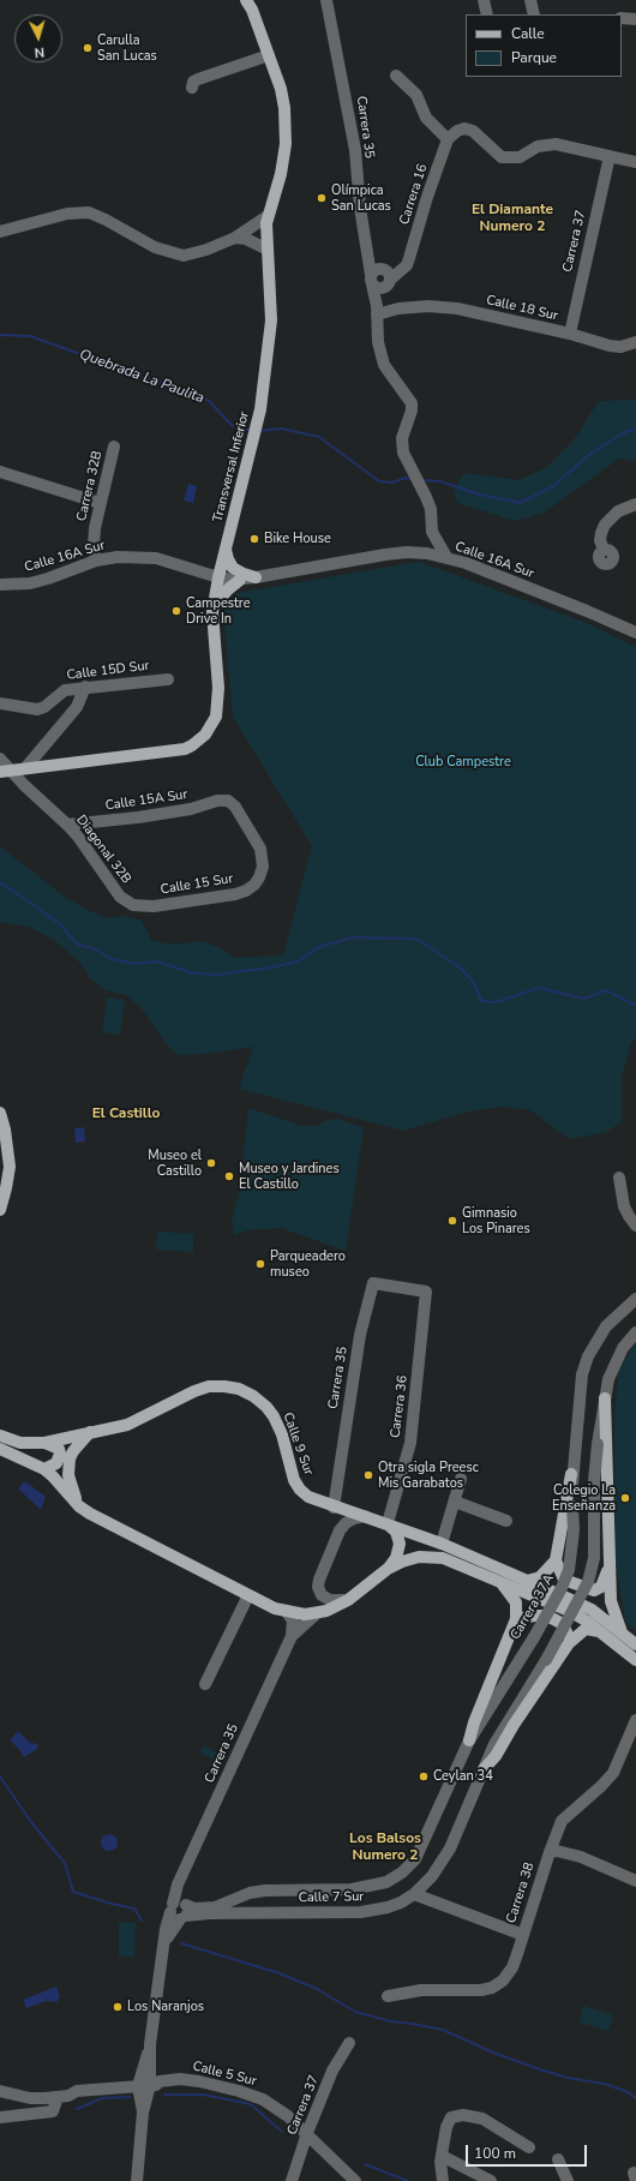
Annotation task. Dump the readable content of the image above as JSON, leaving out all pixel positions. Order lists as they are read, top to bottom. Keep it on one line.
{"streets":{"main road":["Transversal Inferior","Calle 9 Sur"],"street":["Carrera 35","Carrera 16","Carrera 37","Calle 18 Sur","Carrera 32B","Calle 16A Sur","Calle 15D Sur","Calle 15A Sur","Diagonal 32B","Calle 15 Sur","Carrera 36","Carrera 37A","Carrera 38","Calle 7 Sur","Calle 5 Sur"]},"crossings":[["Carrera 35","Carrera 16"],["Carrera 35","Calle 18 Sur"],["Carrera 35","Calle 16A Sur"],["Carrera 35","Carrera 36"],["Carrera 35","Calle 9 Sur"],["Carrera 35","Calle 7 Sur"],["Carrera 35","Calle 5 Sur"],["Carrera 37","Calle 18 Sur"],["Carrera 37","Calle 5 Sur"],["Transversal Inferior","Calle 16A Sur"],["Transversal Inferior","Diagonal 32B"],["Carrera 32B","Calle 16A Sur"],["Calle 15A Sur","Diagonal 32B"],["Calle 15A Sur","Calle 15 Sur"],["Diagonal 32B","Calle 15 Sur"],["Carrera 36","Calle 9 Sur"],["Carrera 37A","Calle 7 Sur"]],"districts":["El Diamante Numero 2","El Castillo","Los Balsos Numero 2"],"water":["Quebrada La Paulita"],"parks":["Club Campestre"],"places":["Carulla San Lucas","Olímpica San Lucas","Bike House","Campestre Drive In","Museo el Castillo","Museo y Jardines El Castillo","Gimnasio Los Pinares","Parqueadero museo","Otra sigla Preesc Mis Garabatos","Colegio La Enseñanza","Ceylan 34","Los Naranjos"],"legend":["Calle","Parque"],"scale_bar":"100 m","north":"bottom"}
